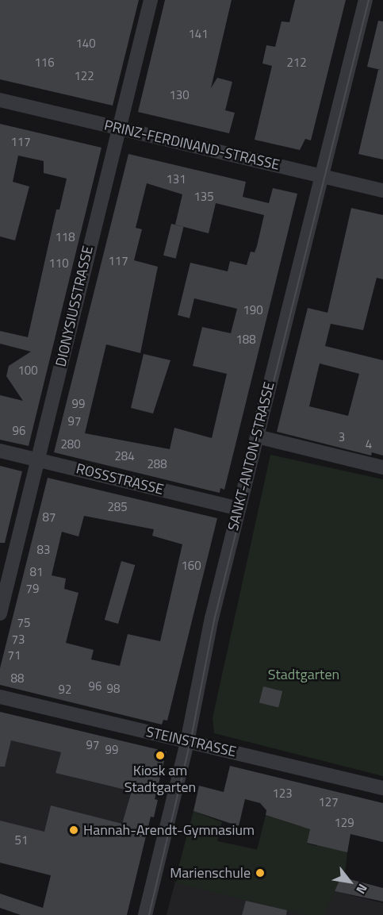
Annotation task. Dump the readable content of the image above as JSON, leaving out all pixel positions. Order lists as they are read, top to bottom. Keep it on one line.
{"streets":{"street":["PRINZ-FERDINAND-STRASSE","DIONYSIUSSTRASSE","SANKT-ANTON-STRASSE","ROSSSTRASSE","STEINSTRASSE"]},"crossings":[["PRINZ-FERDINAND-STRASSE","DIONYSIUSSTRASSE"],["PRINZ-FERDINAND-STRASSE","SANKT-ANTON-STRASSE"],["DIONYSIUSSTRASSE","ROSSSTRASSE"],["SANKT-ANTON-STRASSE","ROSSSTRASSE"],["SANKT-ANTON-STRASSE","STEINSTRASSE"]],"parks":["Stadtgarten"],"places":["Kiosk am Stadtgarten","Hannah-Arendt-Gymnasium","Marienschule"],"house_numbers":["141","140","116","212","122","130","117","131","135","118","117","110","190","188","100","99","97","96","3","280","4","284","288","285","87","83","160","81","79","75","73","71","88","96","98","92","97","99","123","127","129","51"],"north":"bottom right"}
